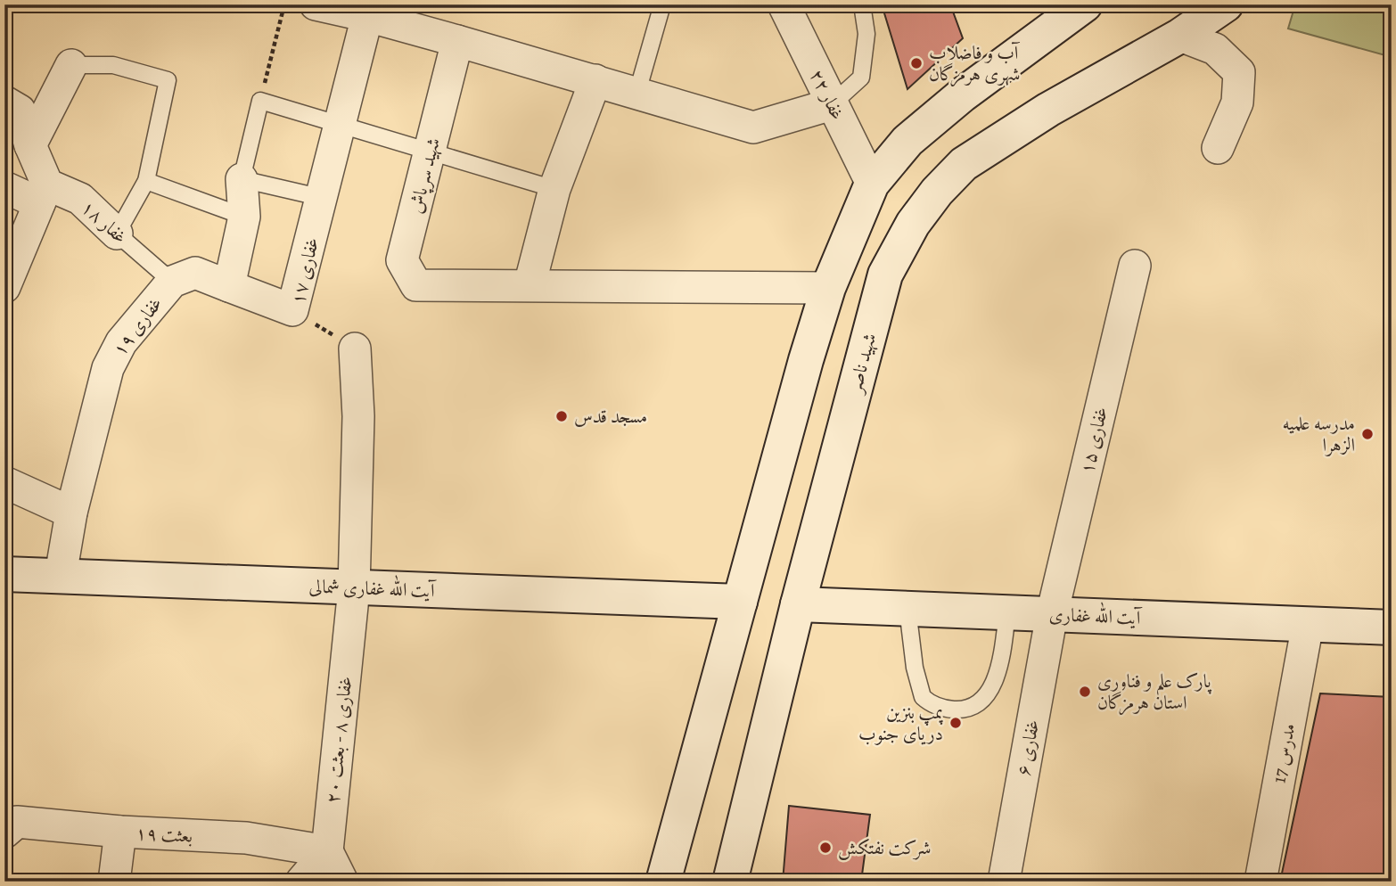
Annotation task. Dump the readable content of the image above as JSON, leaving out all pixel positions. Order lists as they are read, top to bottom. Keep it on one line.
{"streets":{"main road":["شهید ناصر","آیت الله غفاری شمالی","آیت الله غفاری"],"street":["غفار ۲۲","شهید سرپاش","غفار ۱۸","غفاری ۱۷","غفاری ۱۹","غفاری ۱۵","غفاری ۸ - بعثت ۲۰","غفاری ۶","مدرس 17","بعثت ۱۹"]},"crossings":[["غفار ۱۸","غفاری ۱۹"],["غفاری ۱۷","غفاری ۱۹"],["غفاری ۱۹","آیت الله غفاری شمالی"],["شهید ناصر","آیت الله غفاری"],["غفاری ۱۵","آیت الله غفاری"],["غفاری ۱۵","غفاری ۶"],["آیت الله غفاری شمالی","غفاری ۸ - بعثت ۲۰"],["آیت الله غفاری","غفاری ۶"],["آیت الله غفاری","مدرس 17"],["غفاری ۸ - بعثت ۲۰","بعثت ۱۹"]],"places":["آب و فاضلاب شهری هرمزگان","مسجد قدس","مدرسه علمیه الزهرا","پارک علم و فناوری استان هرمزگان","پمپ بنزین دریای جنوب","شرکت نفتکش"]}
